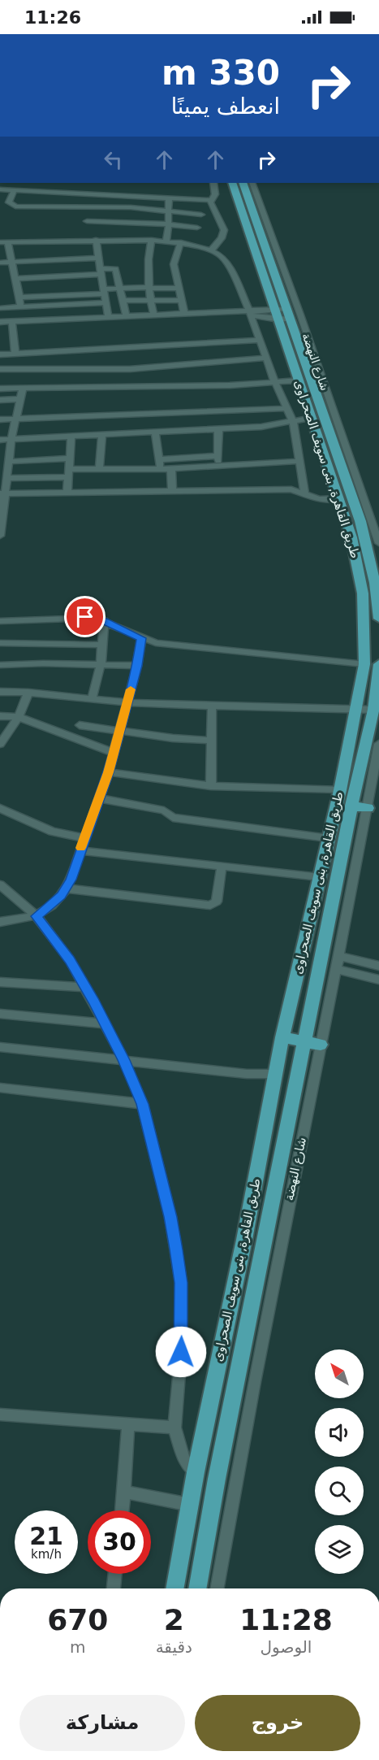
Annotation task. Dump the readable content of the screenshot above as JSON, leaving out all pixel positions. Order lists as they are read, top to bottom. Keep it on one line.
{"streets":{"main road":["طريق القاهرة, بنى سويف الصحراوى"],"street":["شارع النهضة"]},"north":"top left","page":{"status":"11:26","turn":["330 m","انعطف يمينًا"],"speed":"21 km/h","limit":"30","eta":["11:28","الوصول","2","دقيقة","670","m"],"buttons":["خروج","مشاركة"]}}
